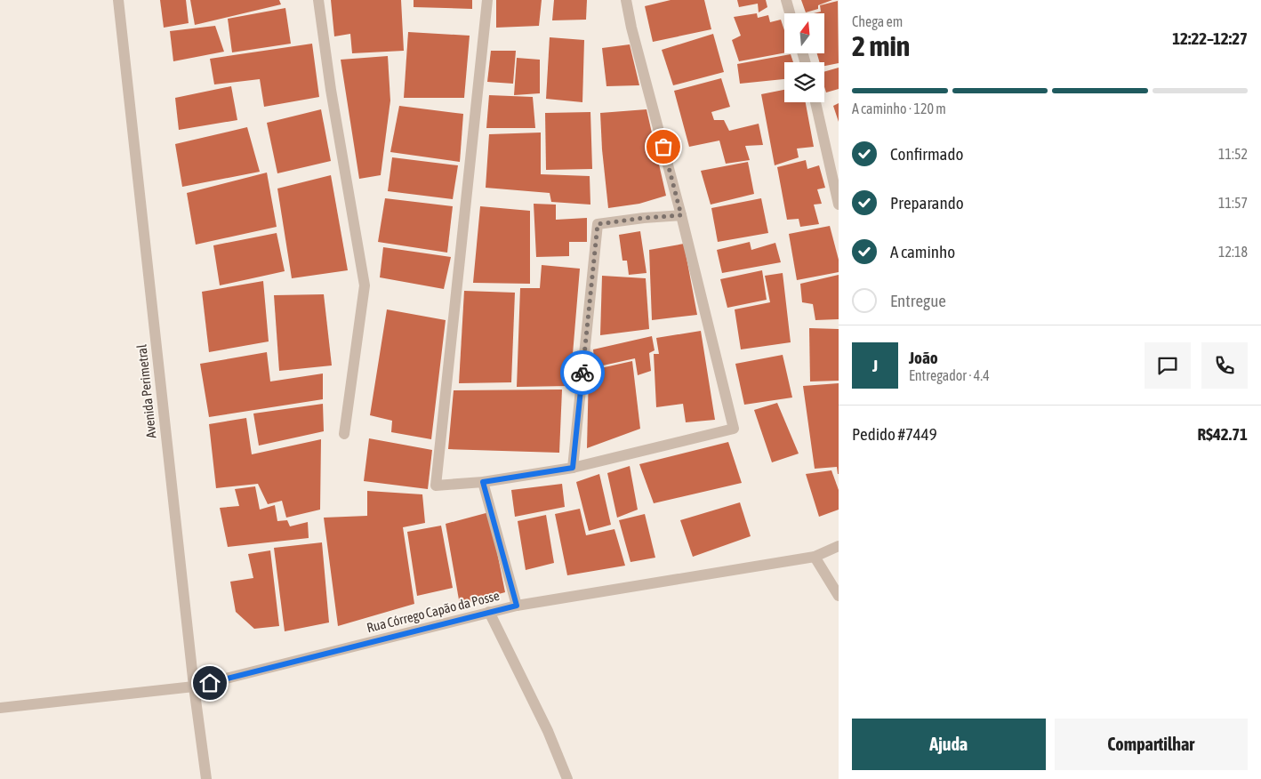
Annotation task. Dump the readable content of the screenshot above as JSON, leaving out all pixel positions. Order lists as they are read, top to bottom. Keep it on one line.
{"streets":{"street":["Avenida Perimetral","Rua Córrego Capão da Posse"]},"crossings":[["Avenida Perimetral","Rua Córrego Capão da Posse"]],"north":"top","page":{"heading":["2 min","Chega em","12:22–12:27"],"panel":["João","Entregador · 4.4","Pedido #7449","R$42.71"],"bar":"A caminho · 120 m","list":[["Confirmado","11:52"],["Preparando","11:57"],["A caminho","12:18"],"Entregue"],"round":"J","buttons":["Ajuda","Compartilhar"]}}
